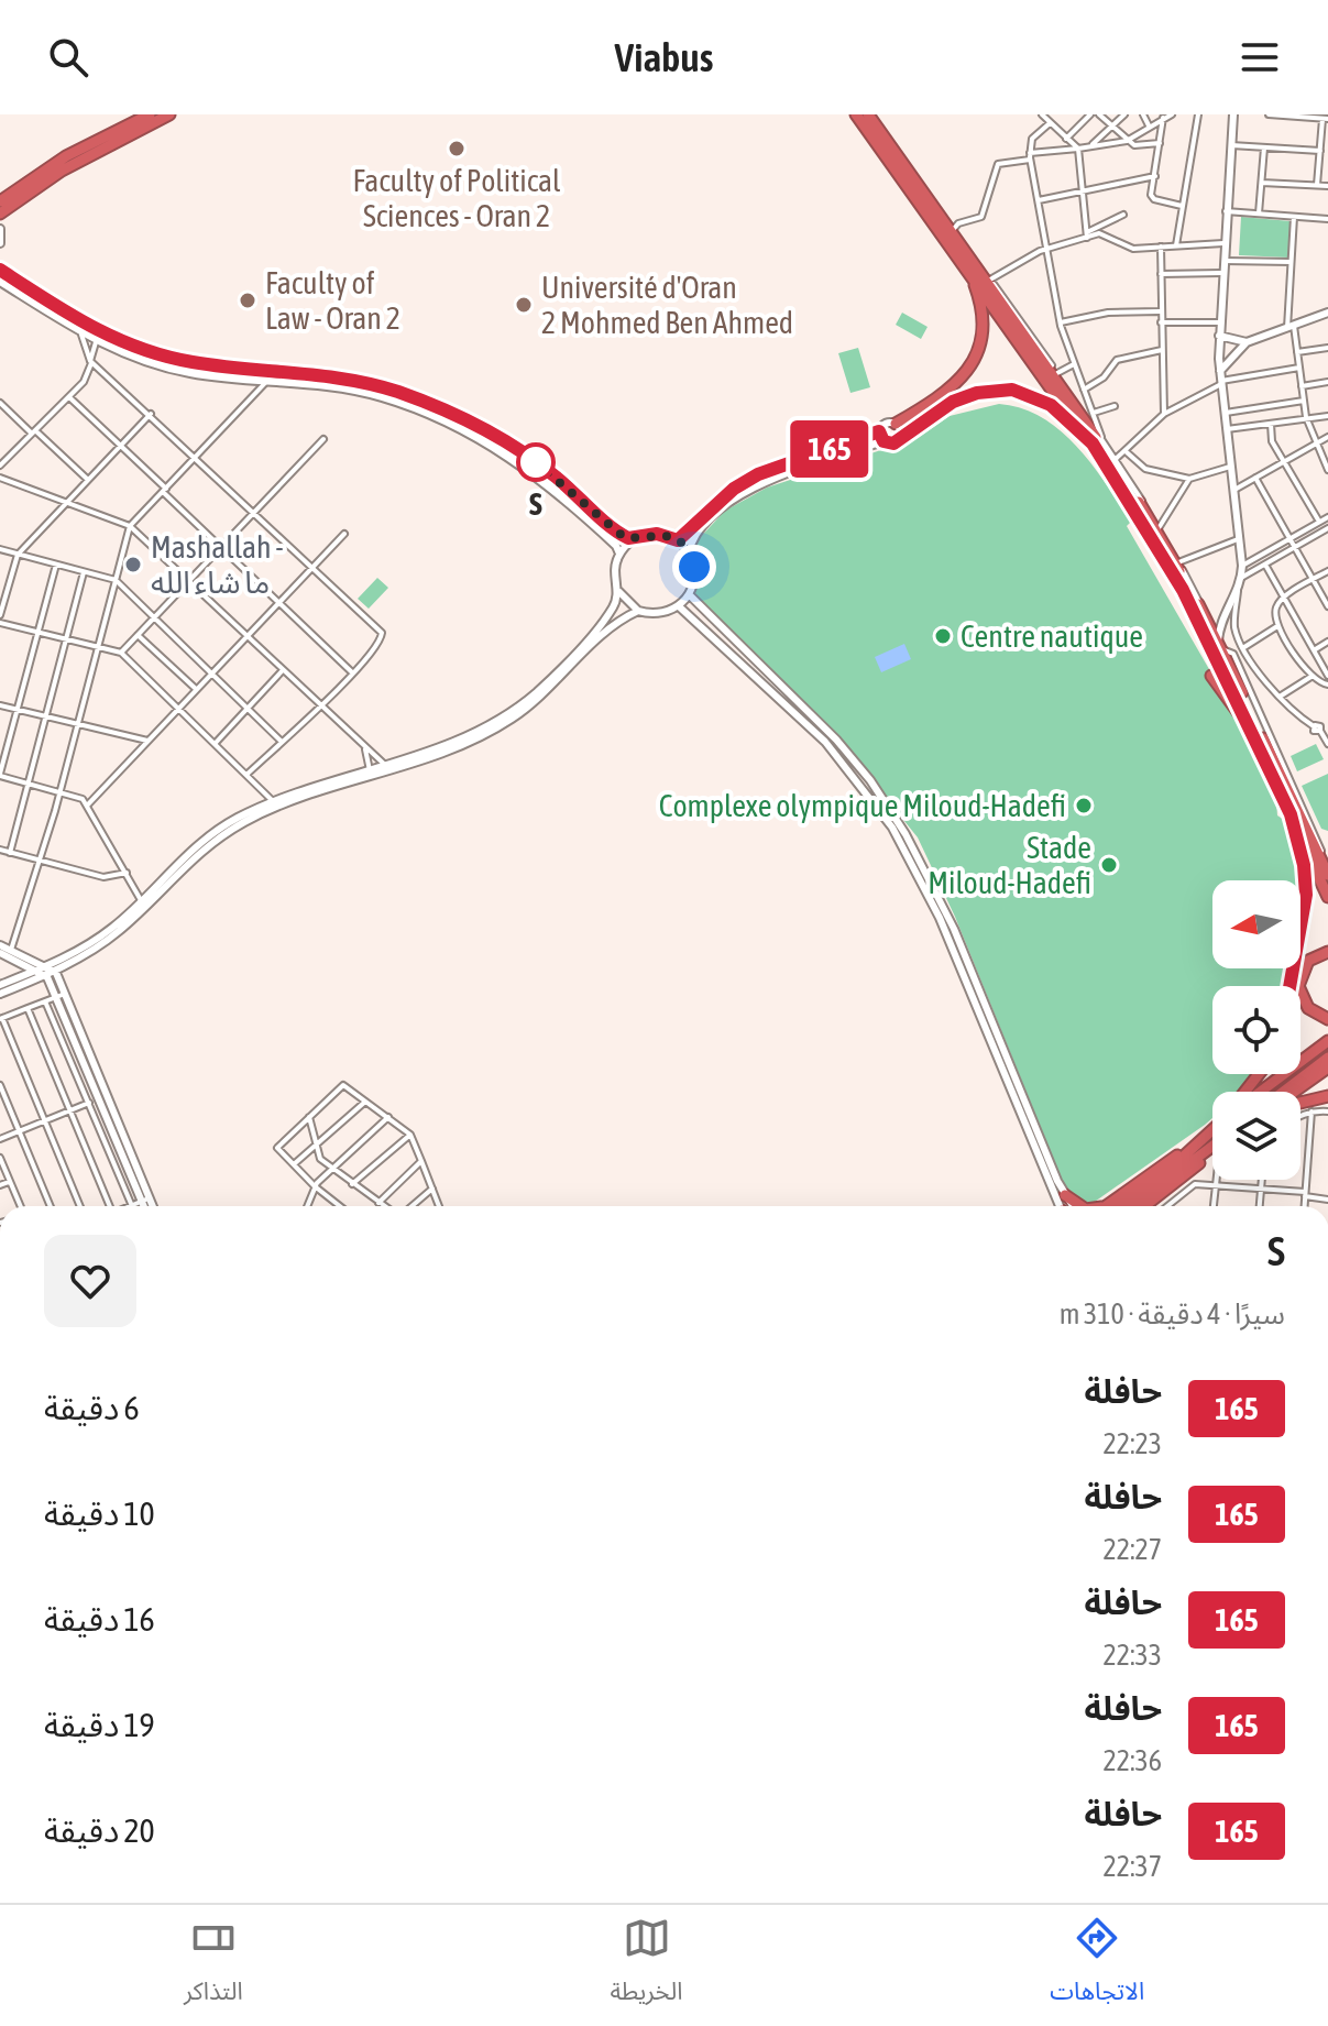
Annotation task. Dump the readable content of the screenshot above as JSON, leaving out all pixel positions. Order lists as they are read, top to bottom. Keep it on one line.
{"places":["Faculty of Political Sciences - Oran 2","Faculty of Law - Oran 2","Université d'Oran 2 Mohmed Ben Ahmed","S","Mashallah - ما شاء الله","Centre nautique","Complexe olympique Miloud-Hadefi","Stade Miloud-Hadefi"],"lines":["bus line 165"],"north":"left","page":{"header":"Viabus","on_map":"165","heading":["S","سيرًا · 4 دقيقة · 310 m"],"list":[{"mark":"165","name":"حافلة","note":"22:23","value":"6 دقيقة"},{"mark":"165","name":"حافلة","note":"22:27","value":"10 دقيقة"},{"mark":"165","name":"حافلة","note":"22:33","value":"16 دقيقة"},{"mark":"165","name":"حافلة","note":"22:36","value":"19 دقيقة"},{"mark":"165","name":"حافلة","note":"22:37","value":"20 دقيقة"}],"tabs":["الاتجاهات","الخريطة","التذاكر"]}}
